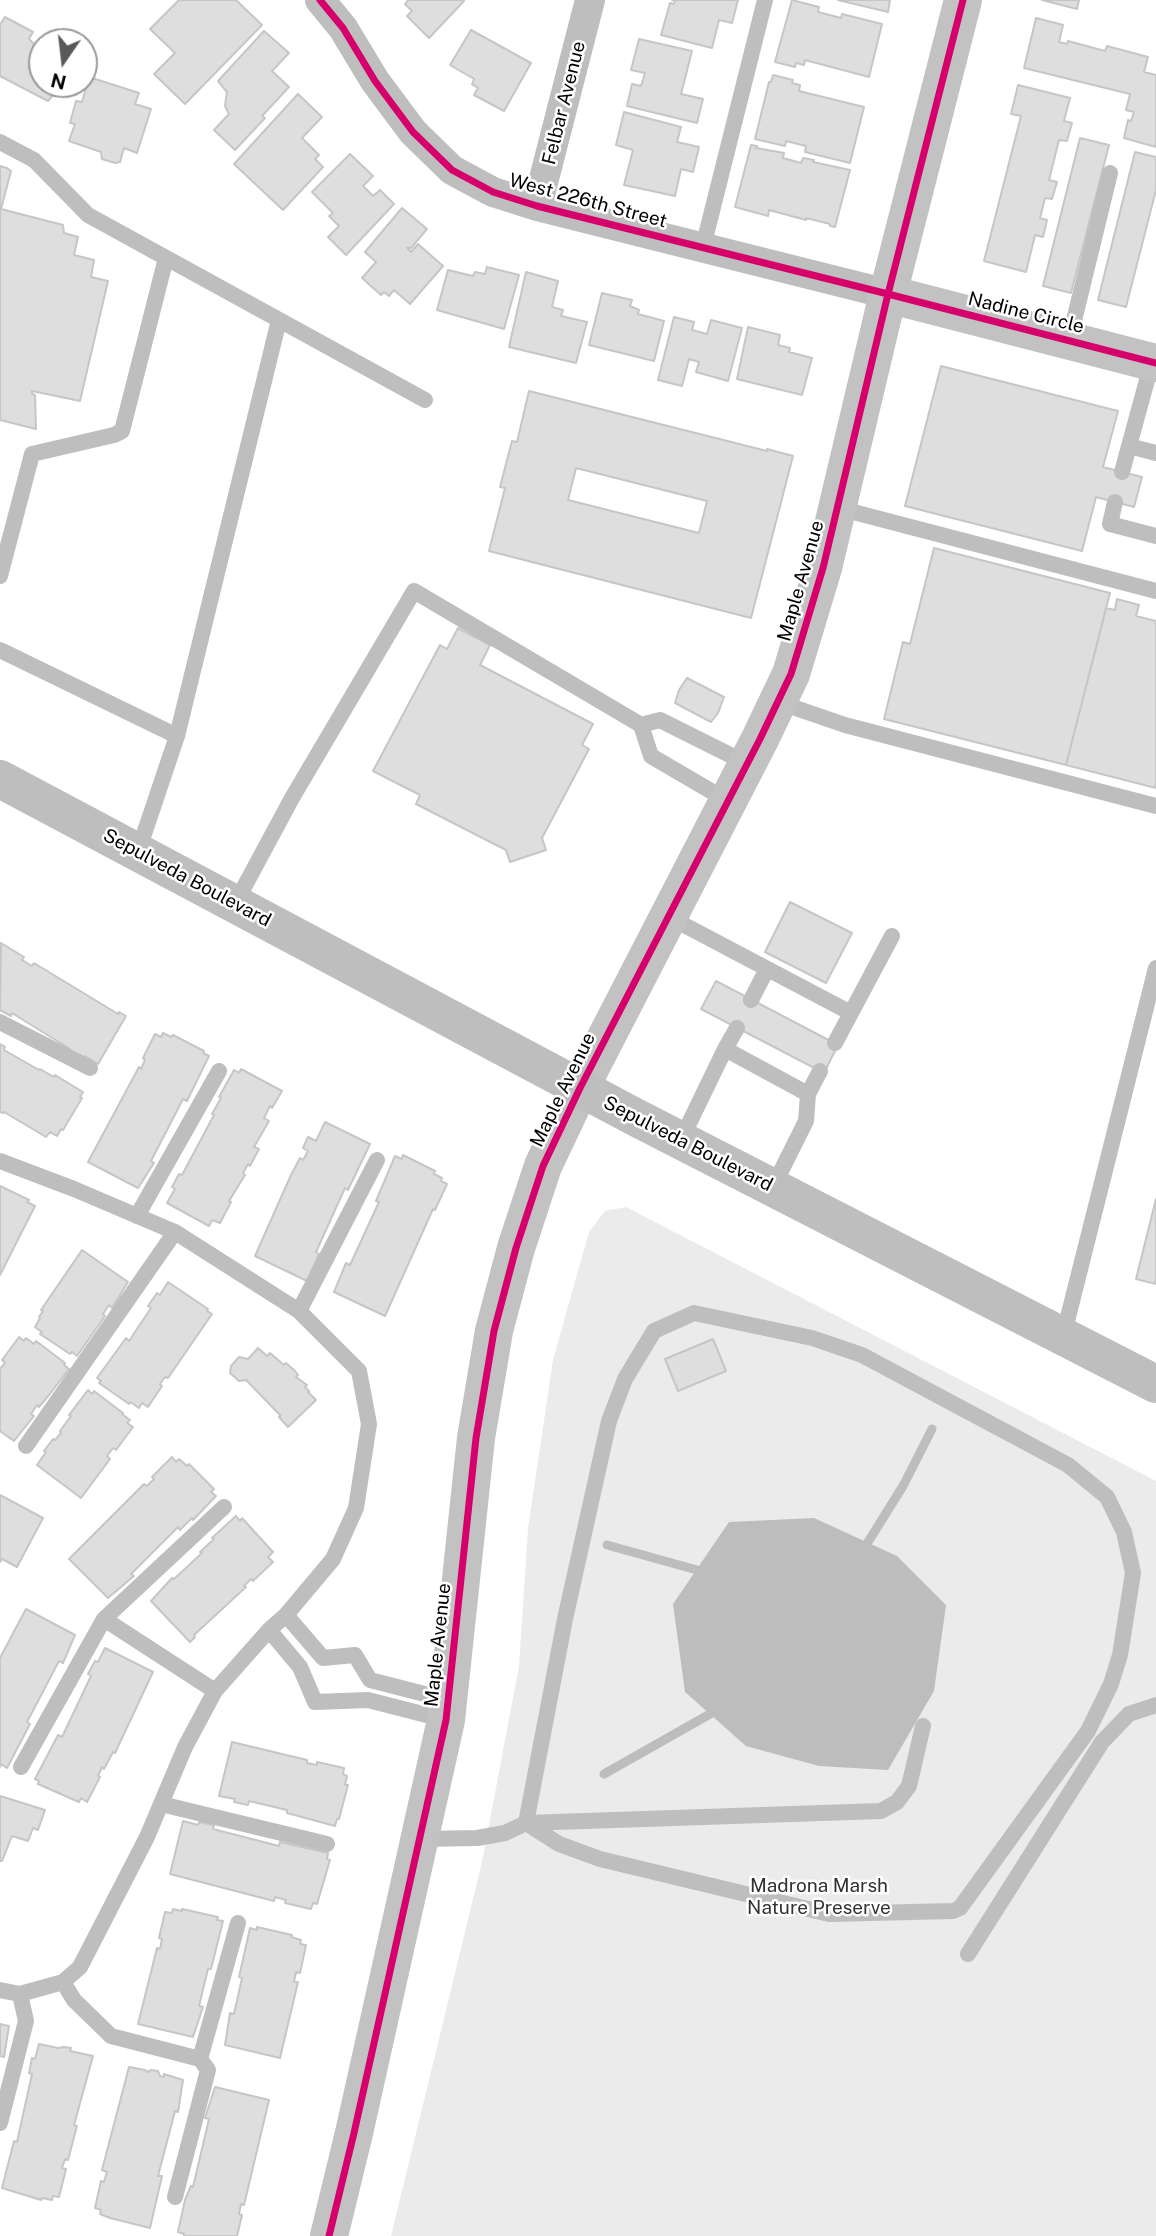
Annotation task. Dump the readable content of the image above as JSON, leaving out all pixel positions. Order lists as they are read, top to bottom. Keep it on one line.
{"streets":{"main road":["Sepulveda Boulevard"],"street":["Felbar Avenue","West 226th Street","Nadine Circle","Maple Avenue"]},"crossings":[["Felbar Avenue","West 226th Street"],["West 226th Street","Nadine Circle"],["West 226th Street","Maple Avenue"],["Nadine Circle","Maple Avenue"],["Maple Avenue","Sepulveda Boulevard"]],"parks":["Madrona Marsh Nature Preserve"],"north":"bottom"}
